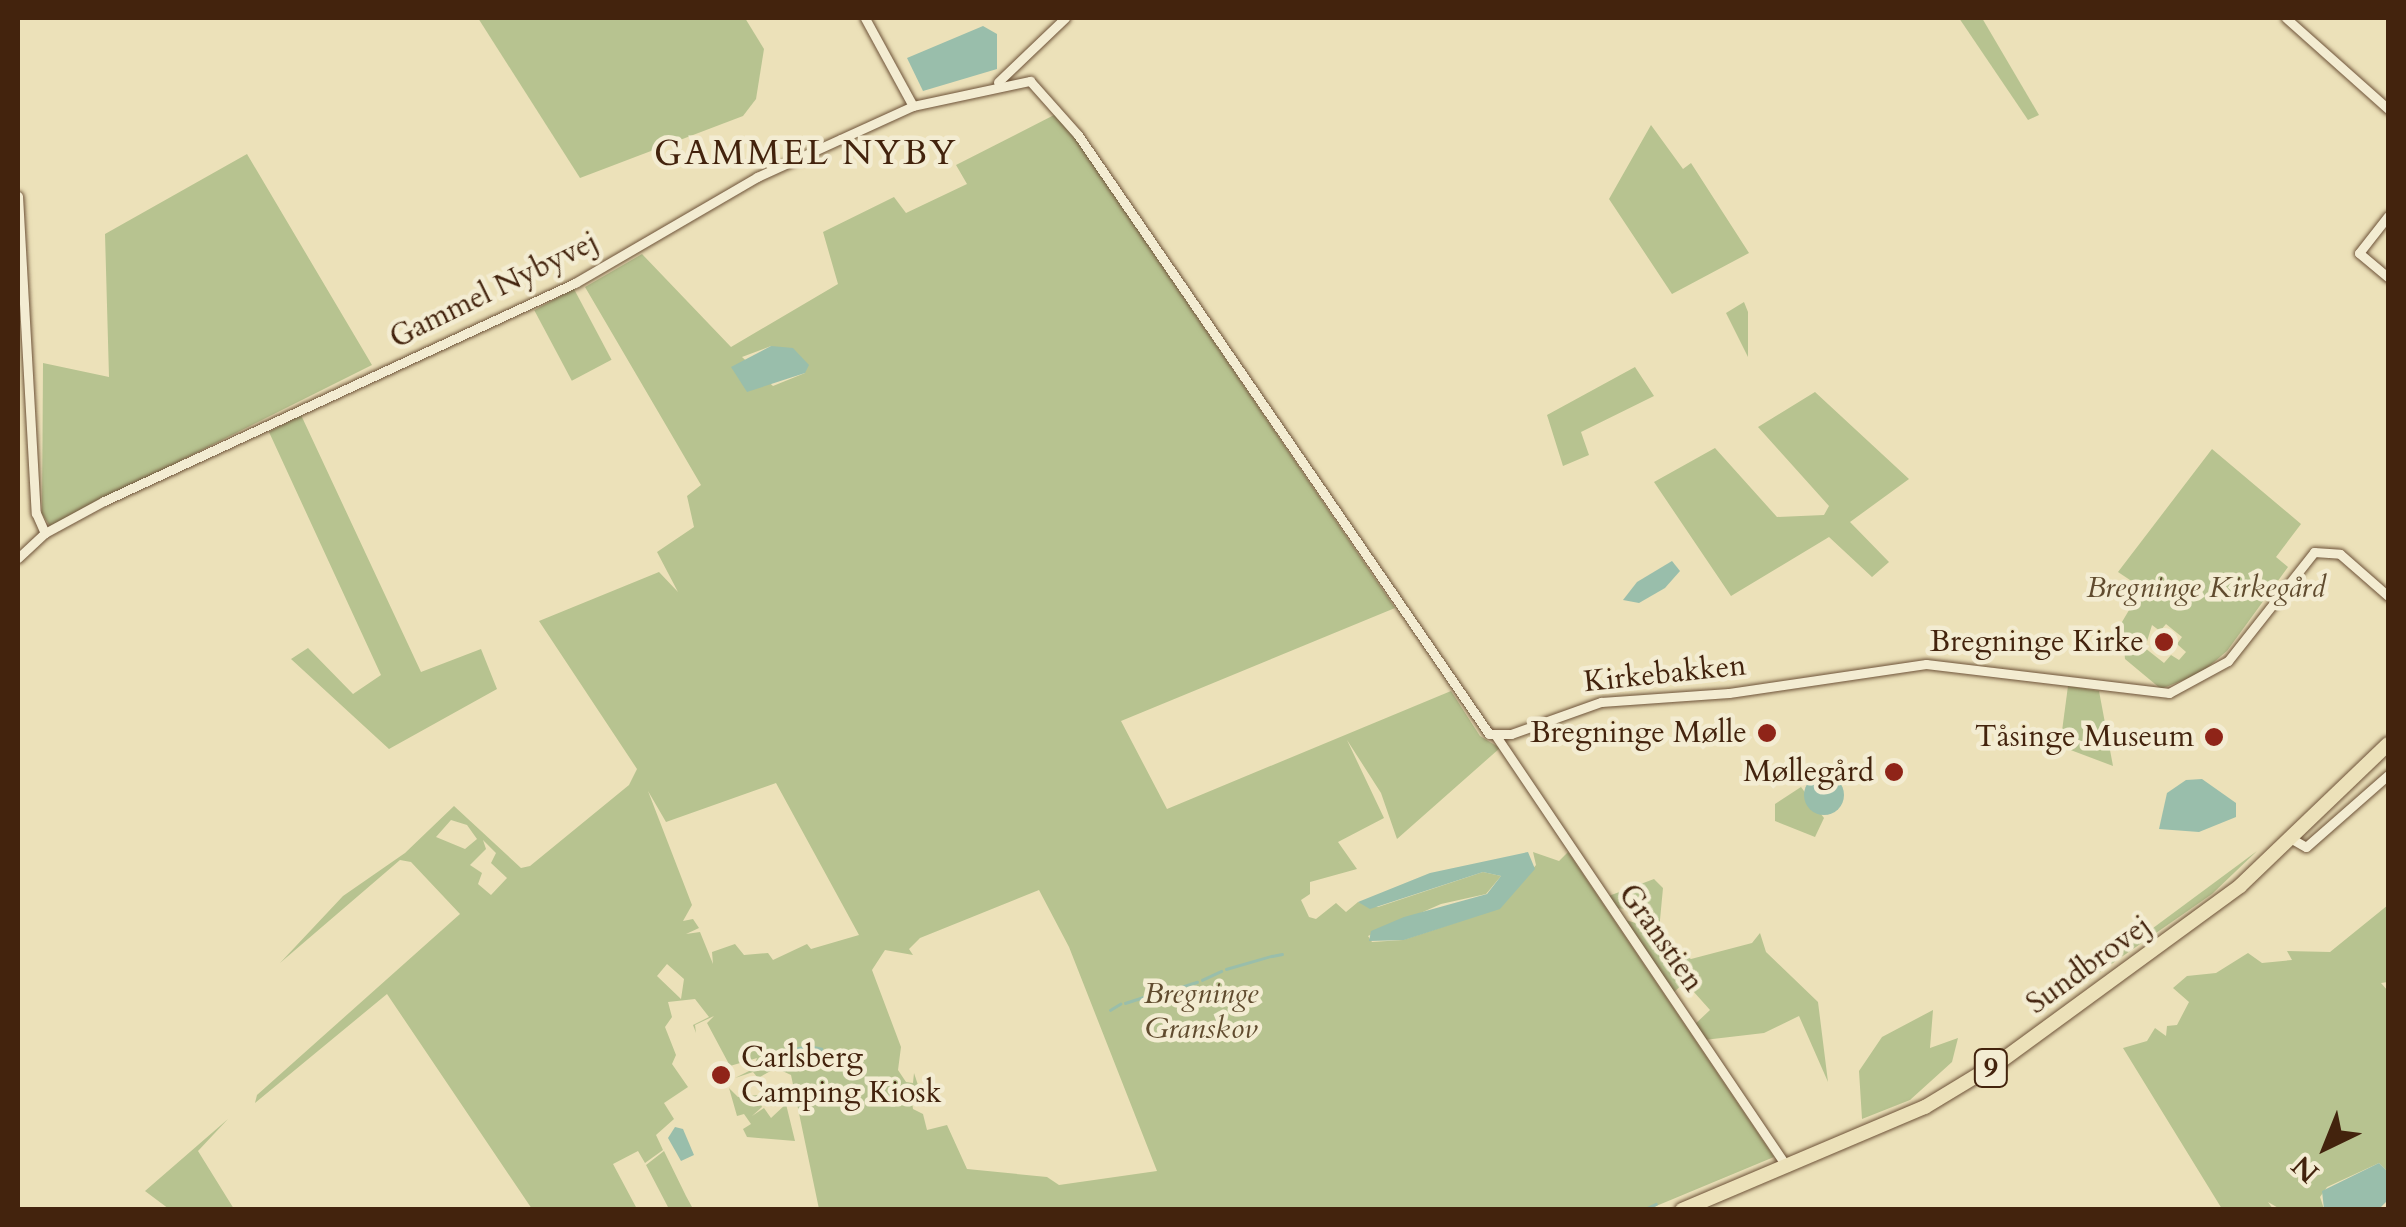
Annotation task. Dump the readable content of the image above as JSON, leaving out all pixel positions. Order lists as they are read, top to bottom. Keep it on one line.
{"streets":{"main road":["Sundbrovej","9"],"street":["Gammel Nybyvej","Kirkebakken","Granstien"]},"crossings":[["Kirkebakken","Granstien"],["Granstien","Sundbrovej"]],"districts":["GAMMEL NYBY"],"parks":["Bregninge Kirkegård","Bregninge Granskov"],"places":["Bregninge Kirke","Bregninge Mølle","Tåsinge Museum","Møllegård","Carlsberg Camping Kiosk"],"north":"bottom left"}
